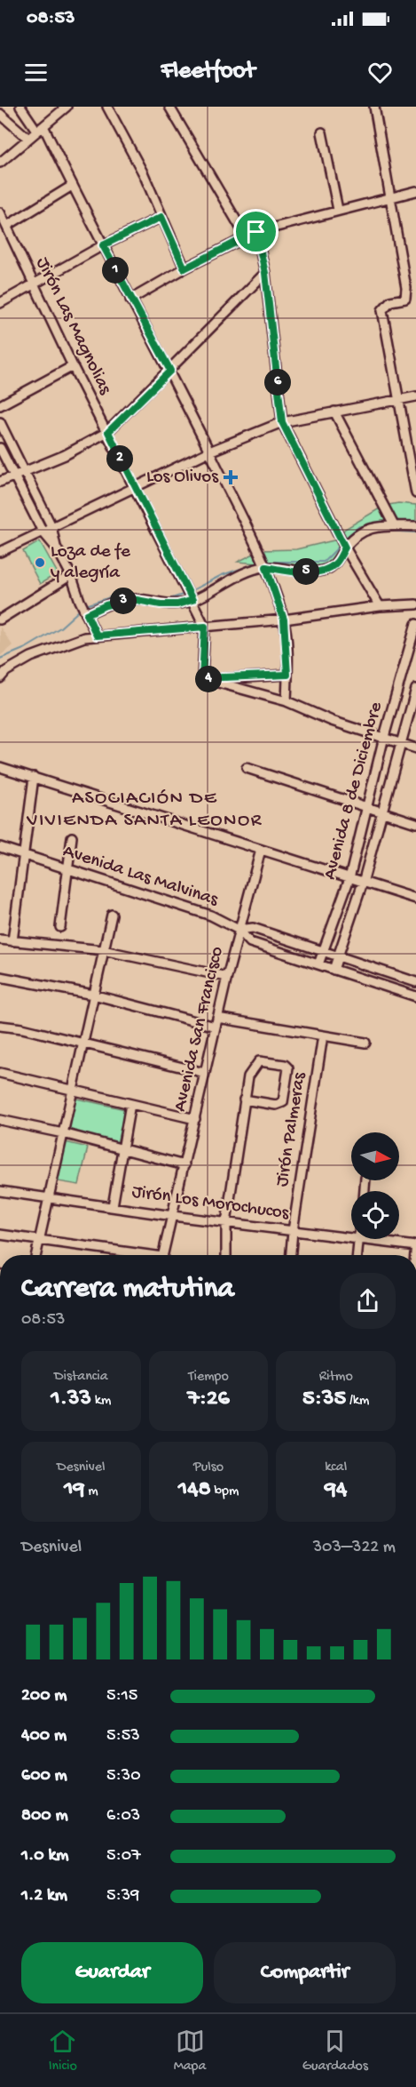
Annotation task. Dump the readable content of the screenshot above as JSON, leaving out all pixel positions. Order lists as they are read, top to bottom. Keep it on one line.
{"streets":{"street":["Jirón Las Magnolias","Avenida 8 de Diciembre","Avenida Las Malvinas","Avenida San Francisco","Jirón Palmeras","Jirón Los Morochucos"]},"crossings":[["Avenida 8 de Diciembre","Avenida Las Malvinas"],["Avenida Las Malvinas","Avenida San Francisco"],["Avenida San Francisco","Jirón Los Morochucos"],["Jirón Palmeras","Jirón Los Morochucos"]],"districts":["ASOCIACIÓN DE VIVIENDA SANTA LEONOR"],"places":{"health":["Los Olivos"],"other":["Loza de fe y alegría"]},"north":"right","page":{"status":"08:53","header":"Fleetfoot","pins":["1","6","2","5","3","4"],"heading":["Carrera matutina","08:53"],"stats":[["Distancia","1.33 km"],["Tiempo","7:26"],["Ritmo","5:35 /km"],["Desnivel","19 m"],["Pulso","148 bpm"],["kcal","94"]],"chart":["Desnivel","303–322 m"],"list":[{"name":"200 m","note":"5:15"},{"name":"400 m","note":"5:53"},{"name":"600 m","note":"5:30"},{"name":"800 m","note":"6:03"},{"name":"1.0 km","note":"5:07"},{"name":"1.2 km","note":"5:39"}],"buttons":["Guardar","Compartir"],"tabs":["Inicio","Mapa","Guardados"]}}
